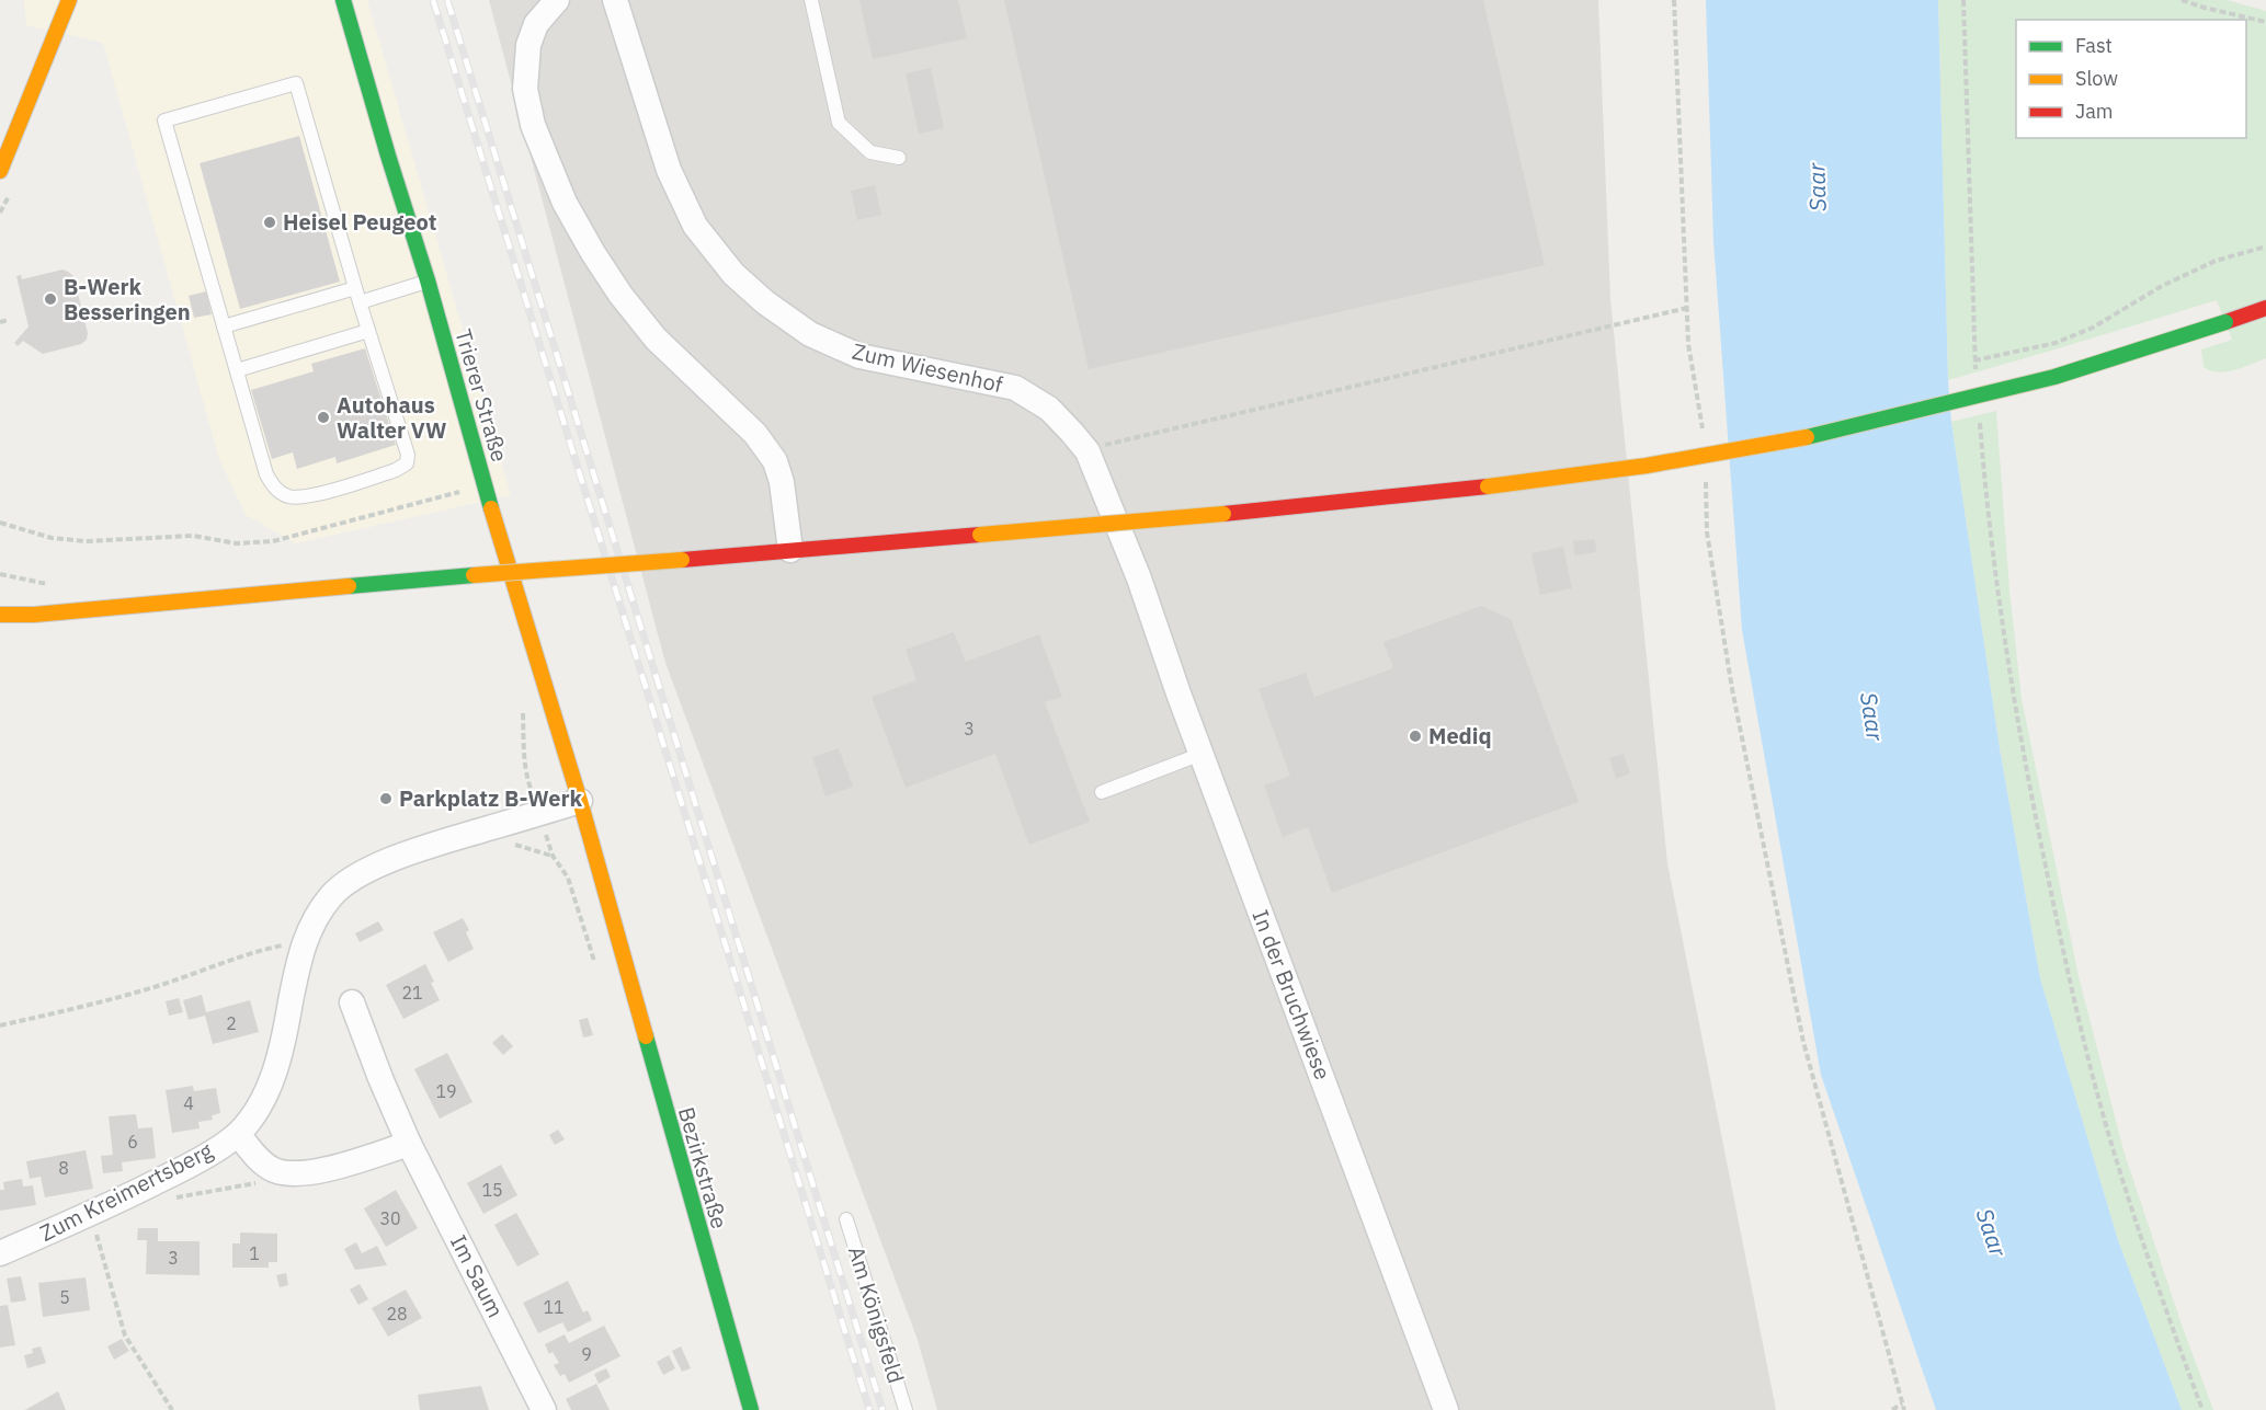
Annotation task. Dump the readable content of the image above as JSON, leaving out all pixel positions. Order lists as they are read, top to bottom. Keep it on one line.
{"streets":{"main road":["Trierer Straße","Bezirkstraße"],"street":["Zum Wiesenhof","In der Bruchwiese","Zum Kreimertsberg","Im Saum"],"lane":["Am Königsfeld"]},"crossings":[["Zum Wiesenhof","In der Bruchwiese"],["Trierer Straße","Bezirkstraße"],["Trierer Straße","Zum Kreimertsberg"]],"water":["Saar"],"places":["Heisel Peugeot","B-Werk Besseringen","Autohaus Walter VW","Mediq","Parkplatz B-Werk"],"house_numbers":["3","21","2","19","4","6","8","15","30","1","3","5","11","28","9"],"legend":["Fast","Slow","Jam"]}
